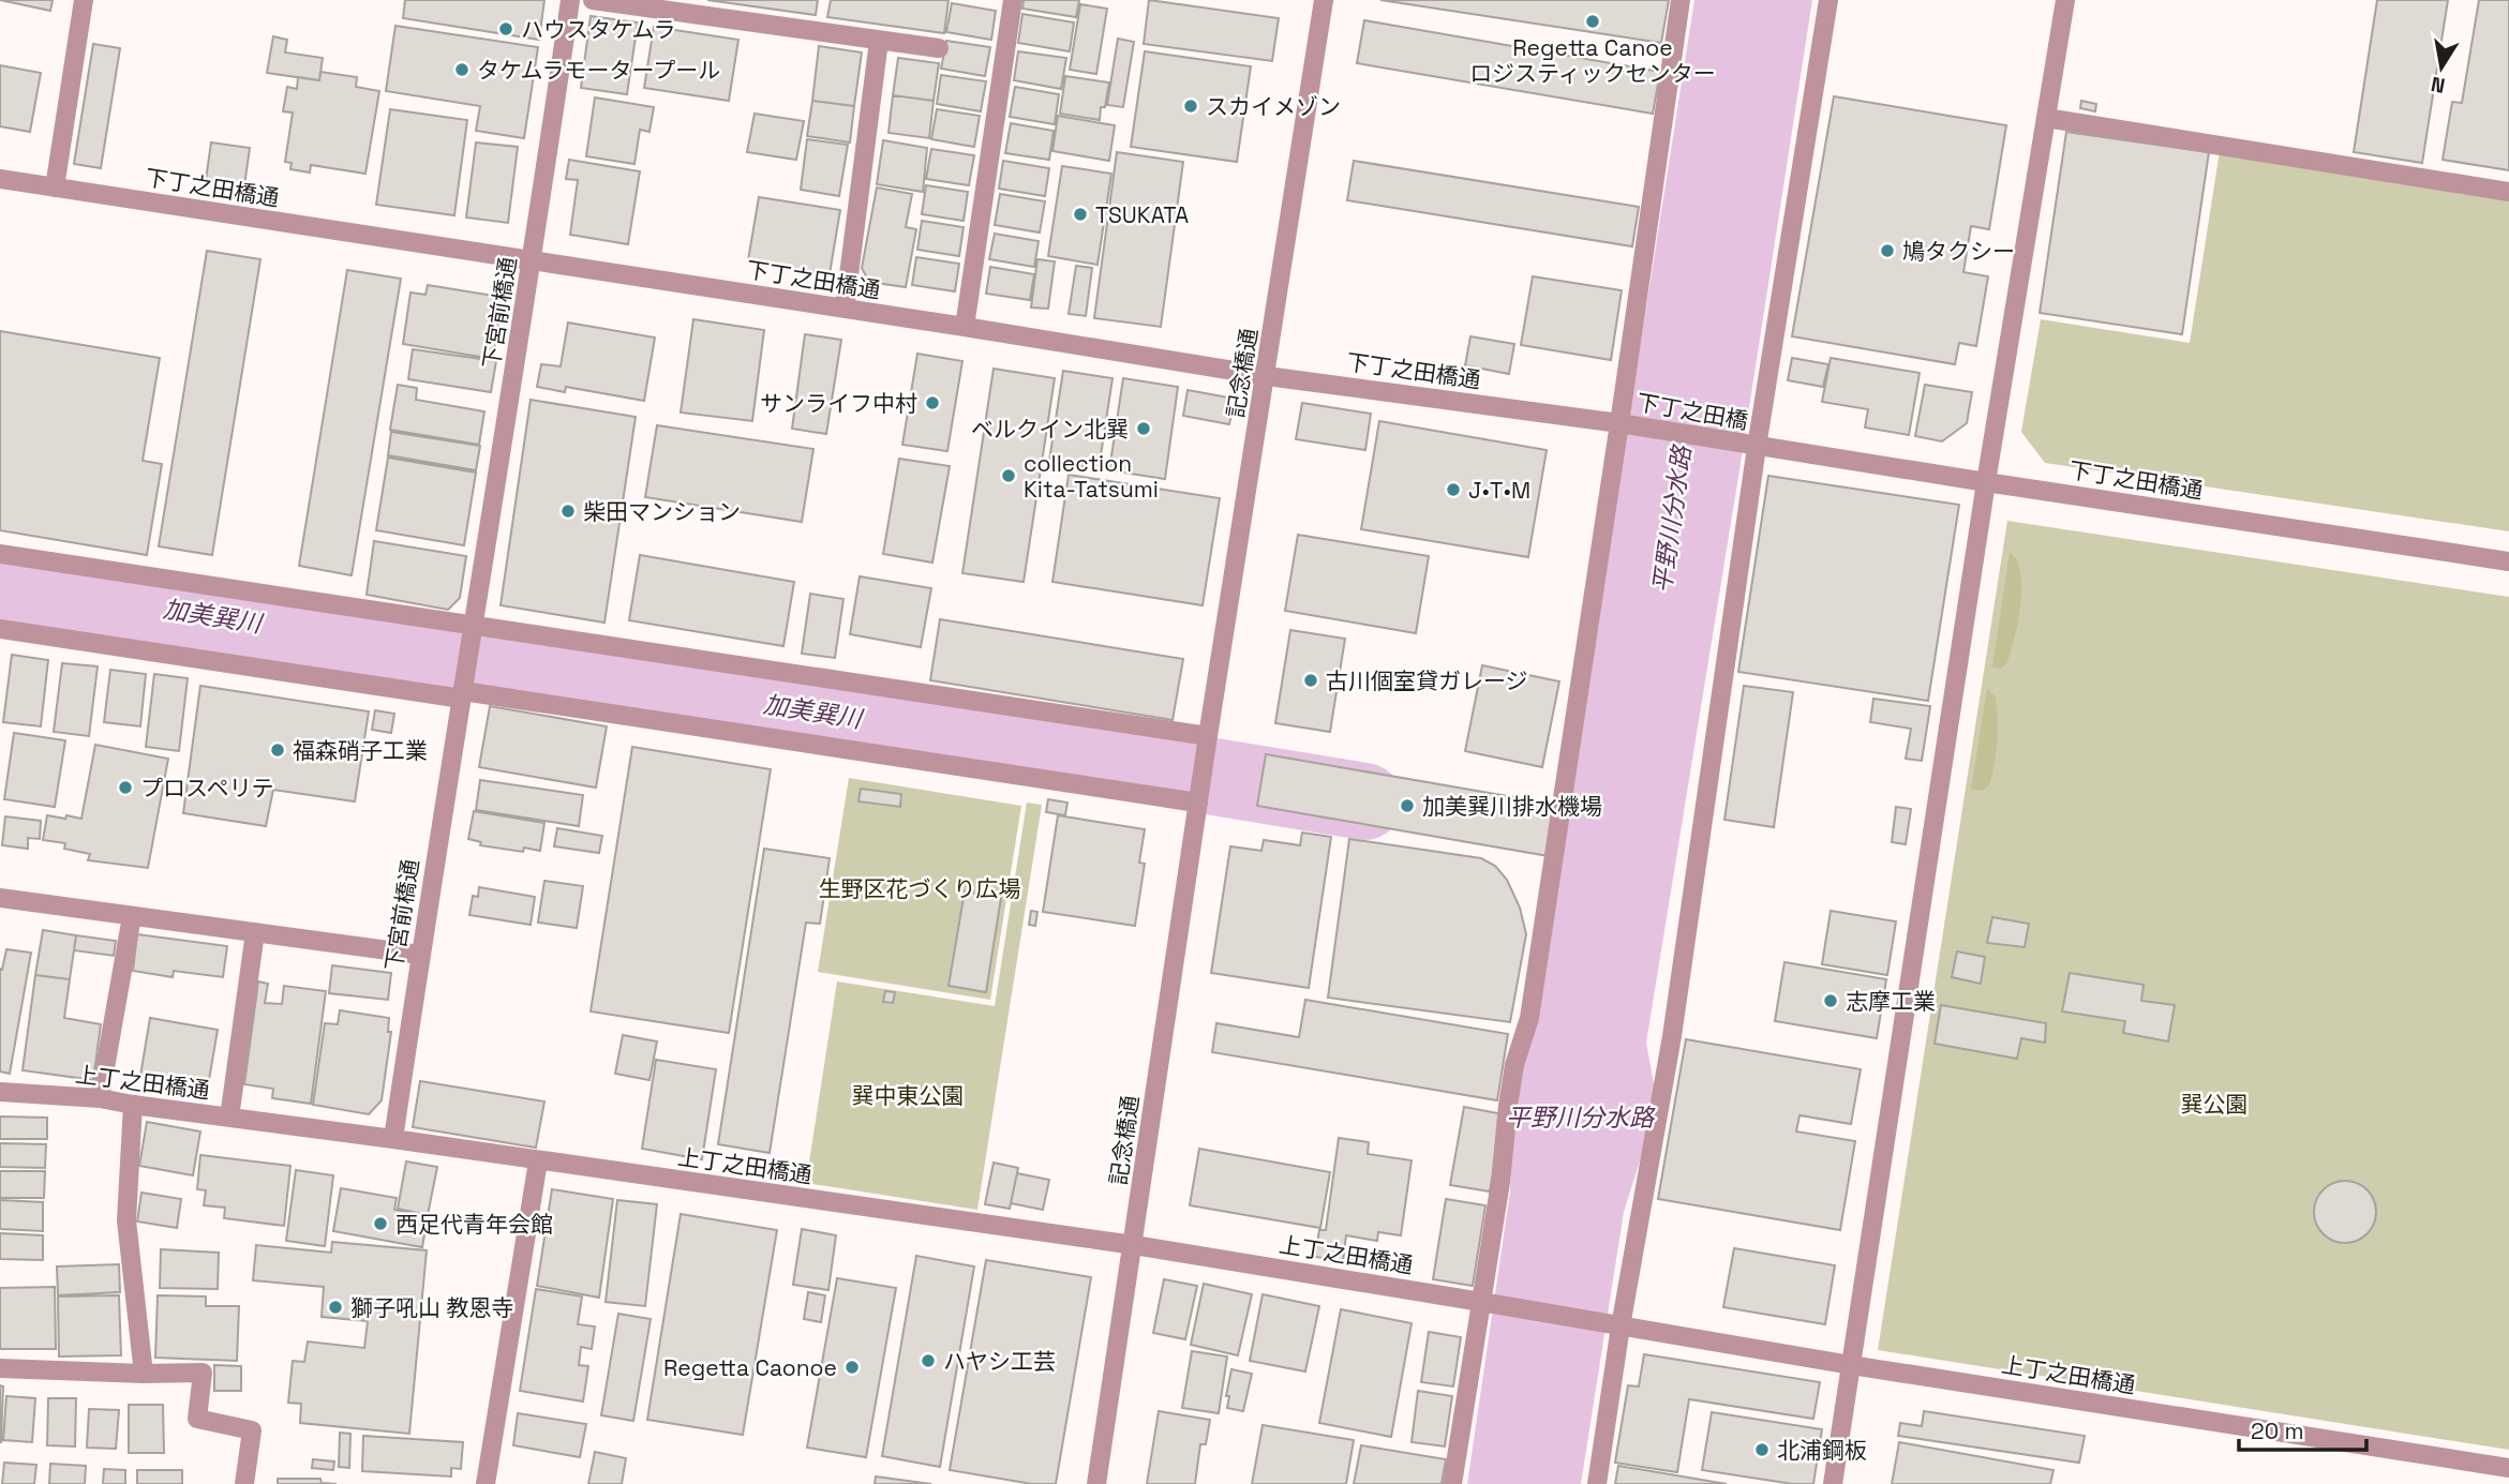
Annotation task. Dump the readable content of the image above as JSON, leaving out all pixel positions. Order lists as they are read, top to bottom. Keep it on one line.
{"streets":{"street":["下丁之田橋通","下宮前橋通","記念橋通","下丁之田橋","上丁之田橋通"]},"crossings":[["下丁之田橋通","下宮前橋通"],["下丁之田橋通","記念橋通"],["下丁之田橋通","下丁之田橋"],["下宮前橋通","上丁之田橋通"],["記念橋通","上丁之田橋通"]],"water":["平野川分水路","加美巽川"],"parks":["生野区花づくり広場","巽中東公園","巽公園"],"places":["Regetta Canoe ロジスティックセンター","ハウスタケムラ","タケムラモータープール","スカイメゾン","TSUKATA","鳩タクシー","サンライフ中村","ベルクイン北巽","collection Kita-Tatsumi","J•T•M","柴田マンション","古川個室貸ガレージ","福森硝子工業","プロスペリテ","加美巽川排水機場","志摩工業","西足代青年会館","獅子吼山 教恩寺","ハヤシ工芸","Regetta Caonoe","北浦鋼板"],"scale_bar":"20 m","north":"bottom"}
